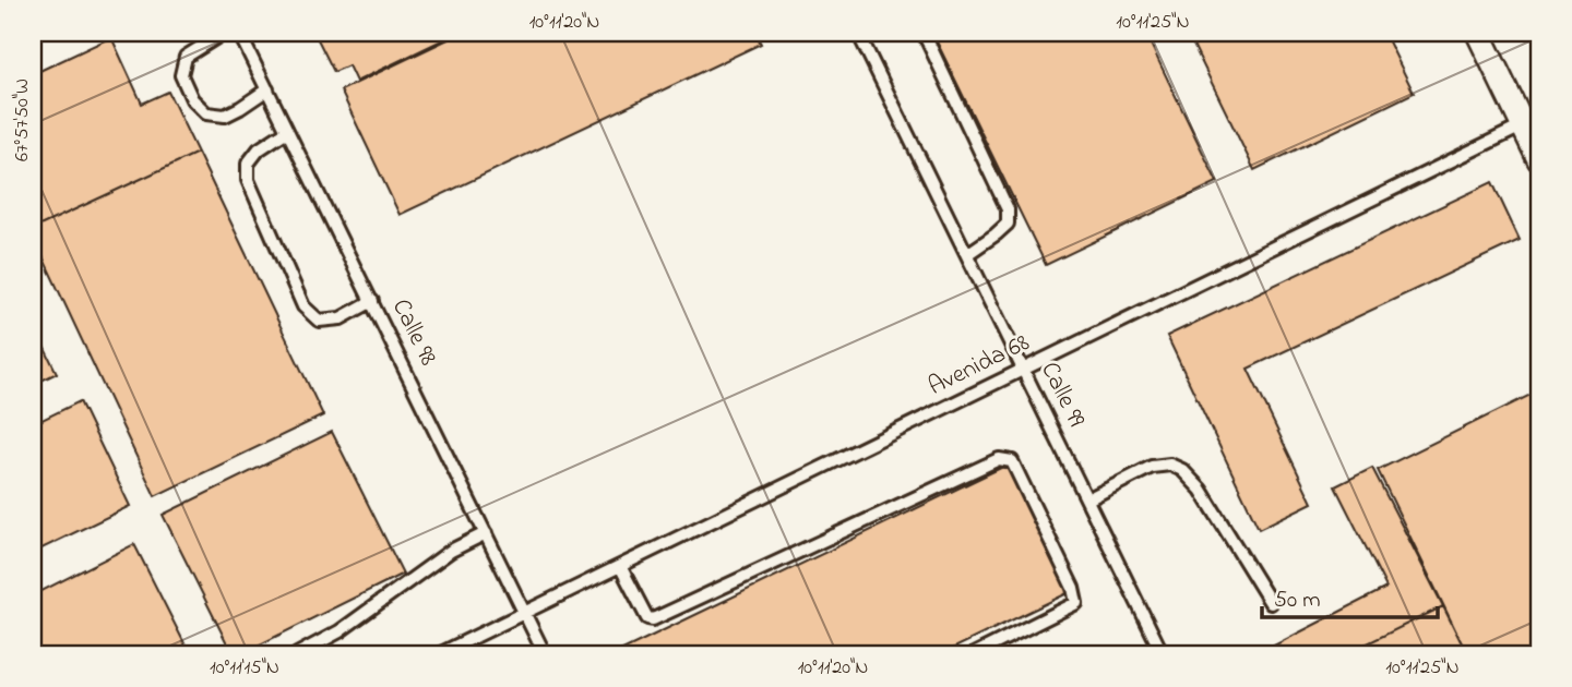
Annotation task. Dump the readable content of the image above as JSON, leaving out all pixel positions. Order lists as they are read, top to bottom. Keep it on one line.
{"streets":{"lane":["Calle 98","Avenida 68","Calle 99"]},"crossings":[["Calle 98","Avenida 68"],["Avenida 68","Calle 99"]],"scale_bar":"50 m","coordinates":["10°11'20\"N","10°11'25\"N","67°57'50\"W","10°11'15\"N"]}
